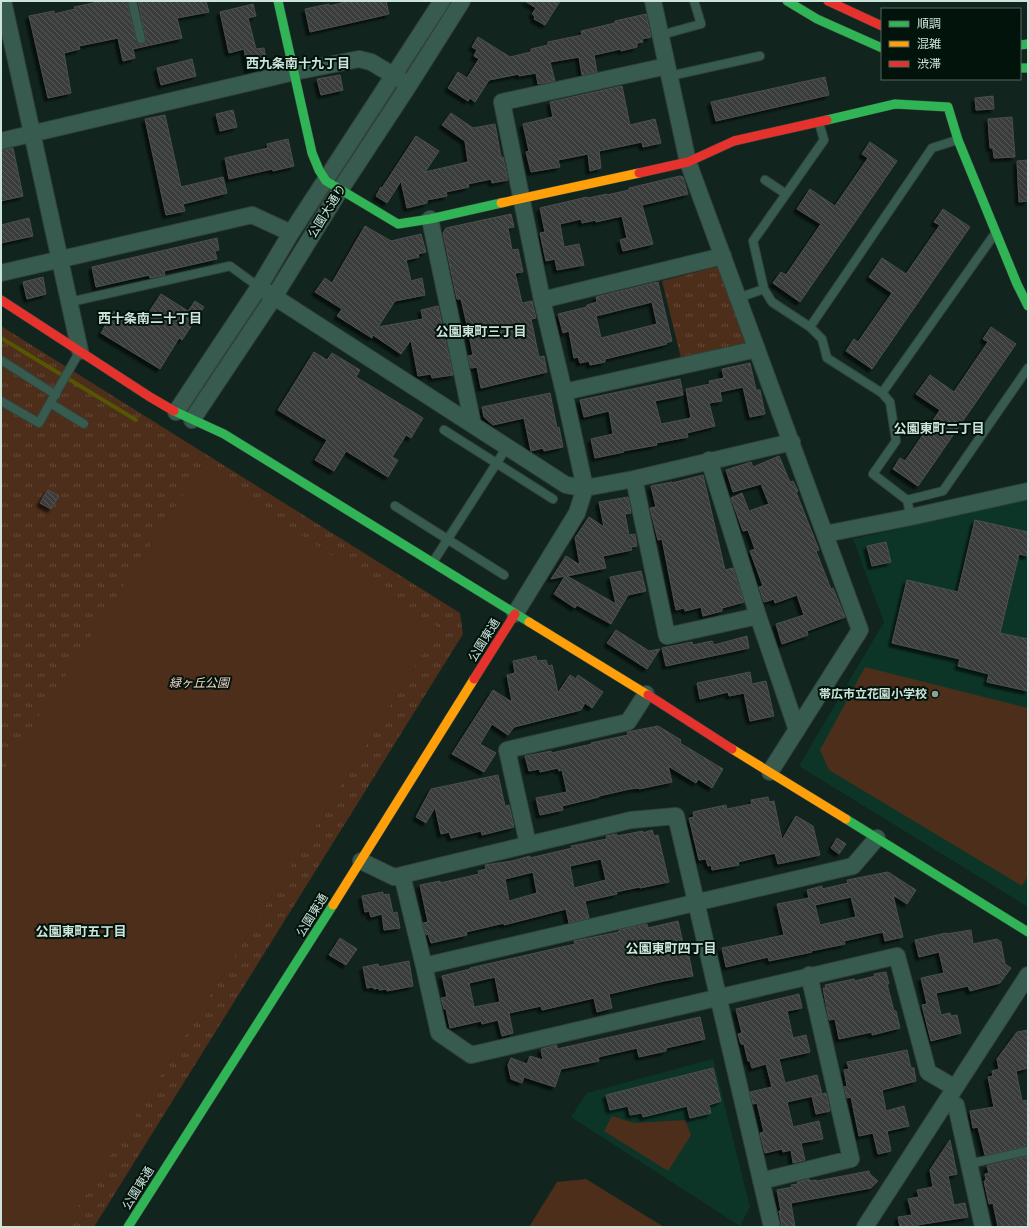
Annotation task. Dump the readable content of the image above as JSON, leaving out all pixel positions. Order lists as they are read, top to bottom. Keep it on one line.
{"streets":{"street":["公園大通り","公園東通"]},"districts":["西九条南十九丁目","西十条南二十丁目","公園東町三丁目","公園東町二丁目","公園東町五丁目","公園東町四丁目"],"parks":["緑ヶ丘公園"],"places":["帯広市立花園小学校"],"legend":["順調","混雑","渋滞"]}
